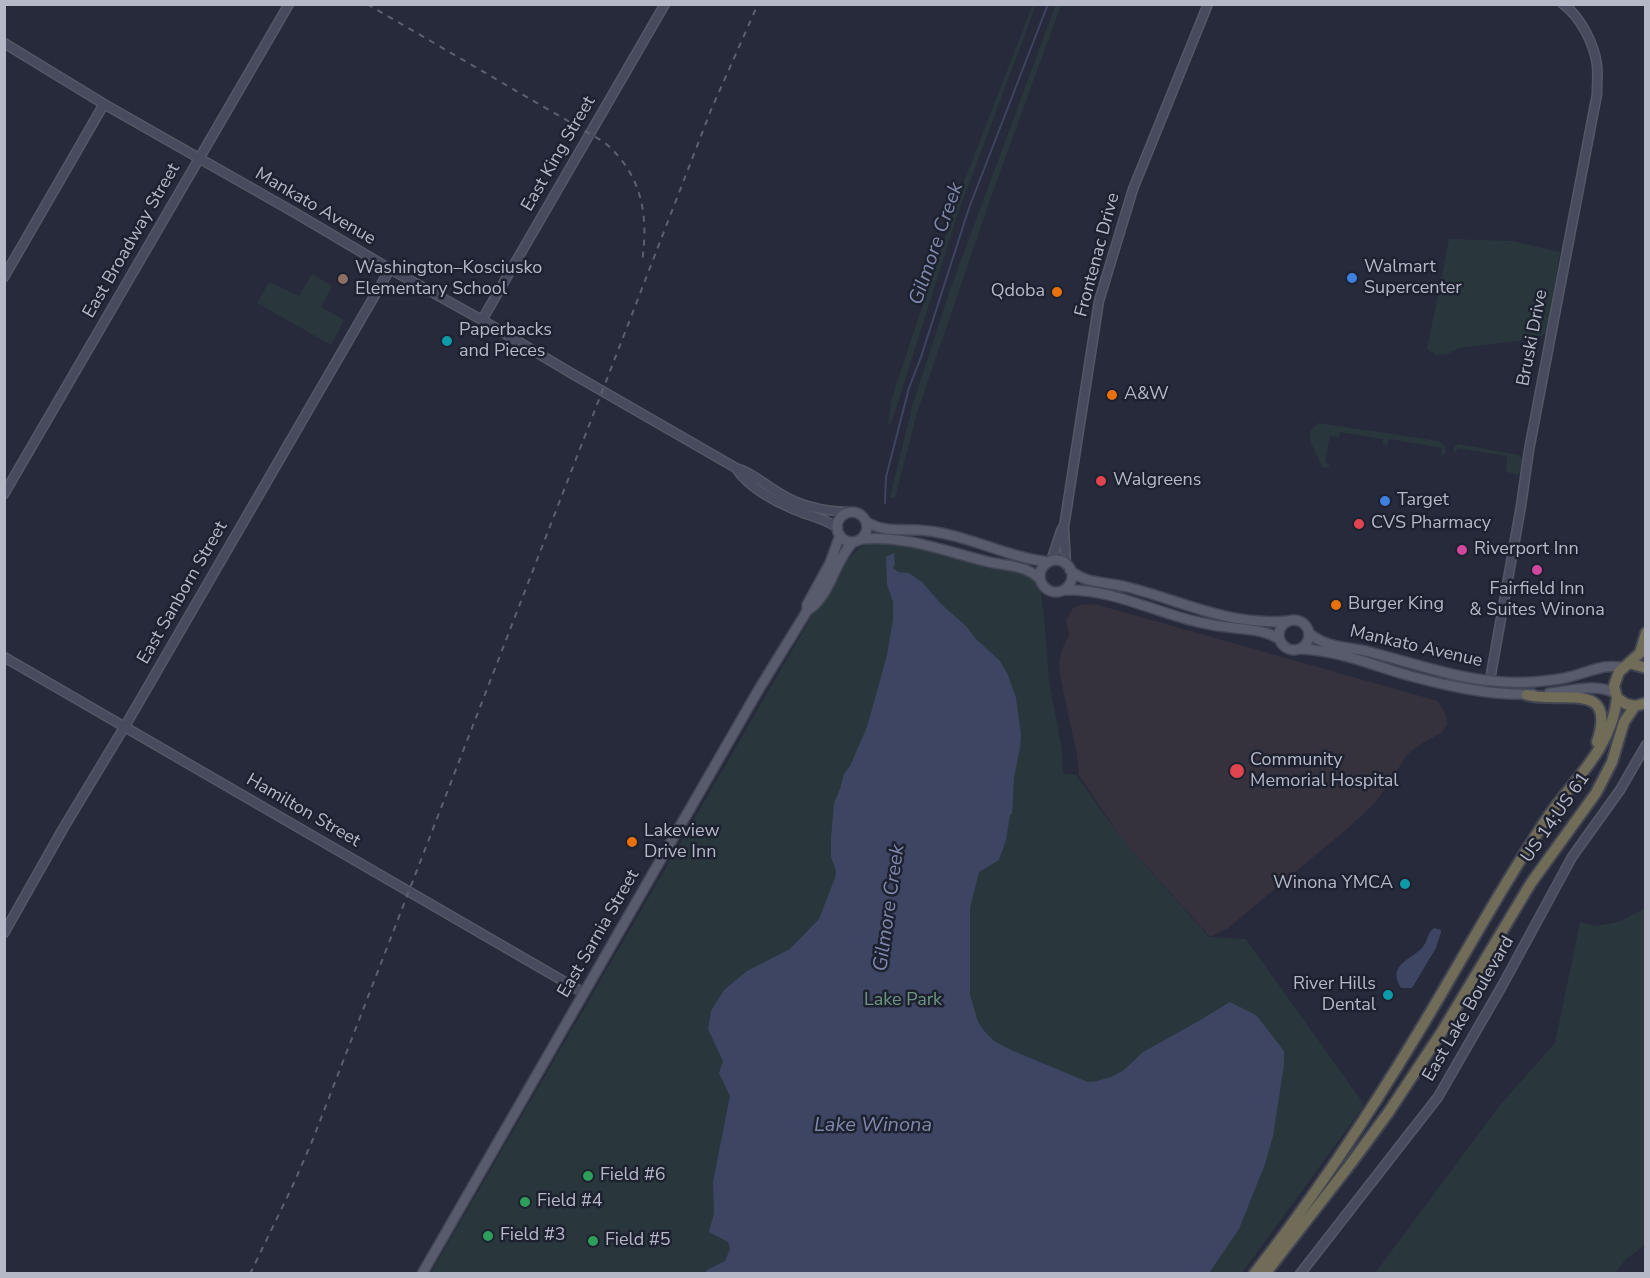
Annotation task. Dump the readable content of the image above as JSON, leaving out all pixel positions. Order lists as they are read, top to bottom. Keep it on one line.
{"streets":{"highway":["US 14;US 61"],"main road":["Mankato Avenue","East Sarnia Street"],"street":["East King Street","East Broadway Street","Frontenac Drive","Bruski Drive","East Sanborn Street","Hamilton Street","East Lake Boulevard"]},"crossings":[["East King Street","Mankato Avenue"],["Mankato Avenue","East Broadway Street"],["Mankato Avenue","Frontenac Drive"],["Mankato Avenue","Bruski Drive"],["Mankato Avenue","East Sanborn Street"],["Mankato Avenue","US 14;US 61"],["Mankato Avenue","East Sarnia Street"],["East Sanborn Street","Hamilton Street"],["Hamilton Street","East Sarnia Street"]],"water":["Gilmore Creek","Lake Winona"],"parks":["Lake Park"],"places":["Walmart Supercenter","Washington–Kosciusko Elementary School","Qdoba","Paperbacks and Pieces","A&W","Walgreens","Target","CVS Pharmacy","Riverport Inn","Fairfield Inn & Suites Winona","Burger King","Community Memorial Hospital","Lakeview Drive Inn","Winona YMCA","River Hills Dental","Field #6","Field #4","Field #3","Field #5"]}
